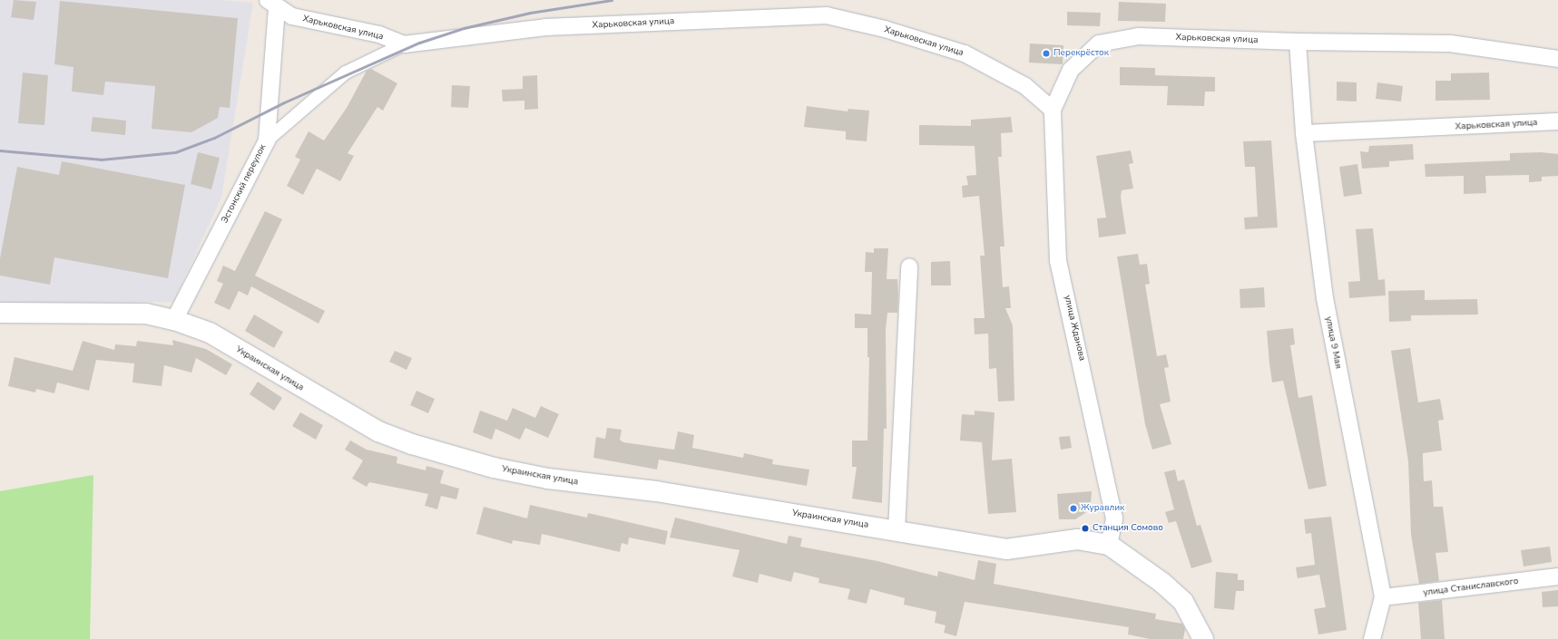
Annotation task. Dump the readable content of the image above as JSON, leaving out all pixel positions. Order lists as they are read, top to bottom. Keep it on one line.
{"streets":{"street":["Харьковская улица","Эстонский переулок","улица Жданова","улица 9 Мая","Украинская улица","улица Станиславского"]},"crossings":[["Харьковская улица","Эстонский переулок"],["Харьковская улица","улица Жданова"],["Харьковская улица","улица 9 Мая"],["Эстонский переулок","Украинская улица"],["улица Жданова","Украинская улица"],["улица 9 Мая","улица Станиславского"]],"places":["Перекрёсток","Журавлик","Станция Сомово"]}
